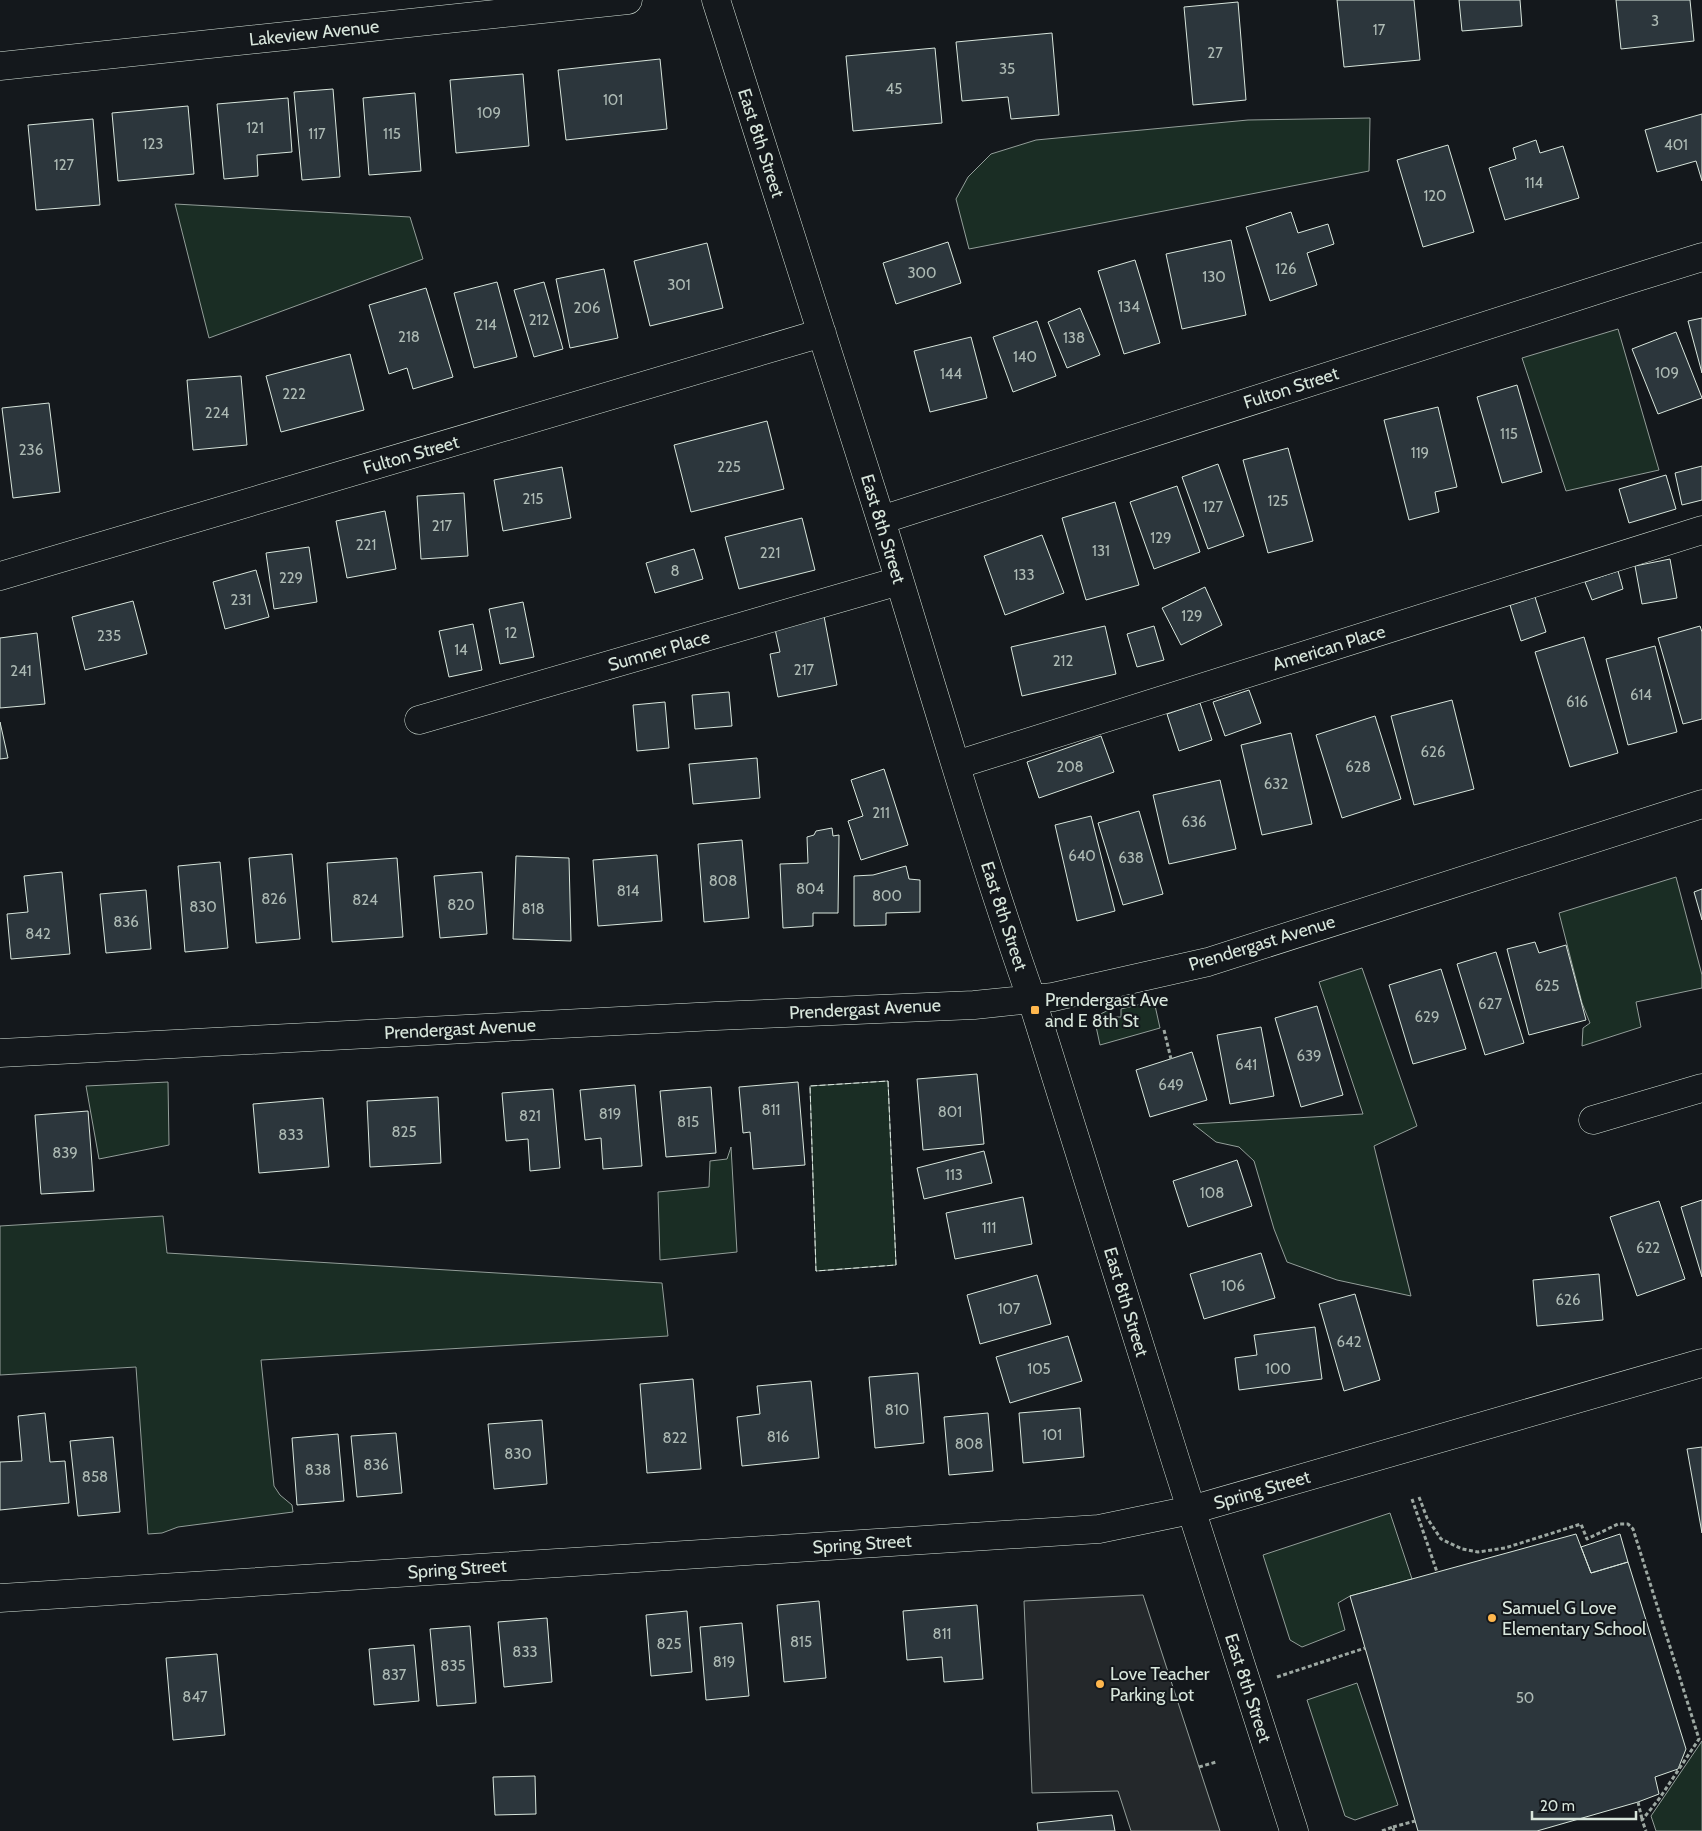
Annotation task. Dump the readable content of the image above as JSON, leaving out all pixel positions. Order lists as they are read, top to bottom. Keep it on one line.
{"streets":{"street":["Lakeview Avenue","East 8th Street","Fulton Street","American Place","Sumner Place","Prendergast Avenue","Spring Street"]},"crossings":[["East 8th Street","Fulton Street"],["East 8th Street","American Place"],["East 8th Street","Sumner Place"],["East 8th Street","Prendergast Avenue"],["East 8th Street","Spring Street"]],"places":{"transit":["Prendergast Ave and E 8th St"],"other":["Samuel G Love Elementary School","Love Teacher Parking Lot"]},"house_numbers":["3","17","27","35","45","101","109","121","117","115","123","401","127","114","120","126","300","130","301","134","206","212","214","218","138","140","109","144","222","224","115","236","119","225","215","125","127","217","129","221","131","221","8","133","229","231","129","12","235","14","212","217","241","614","616","626","208","628","632","211","636","640","638","808","804","814","800","826","824","820","830","818","836","842","625","627","629","639","641","649","811","801","819","821","815","825","833","839","113","108","111","622","106","626","107","642","105","100","810","101","816","822","808","830","836","838","858","811","815","825","833","819","835","837","847","50"],"scale_bar":"20 m"}
